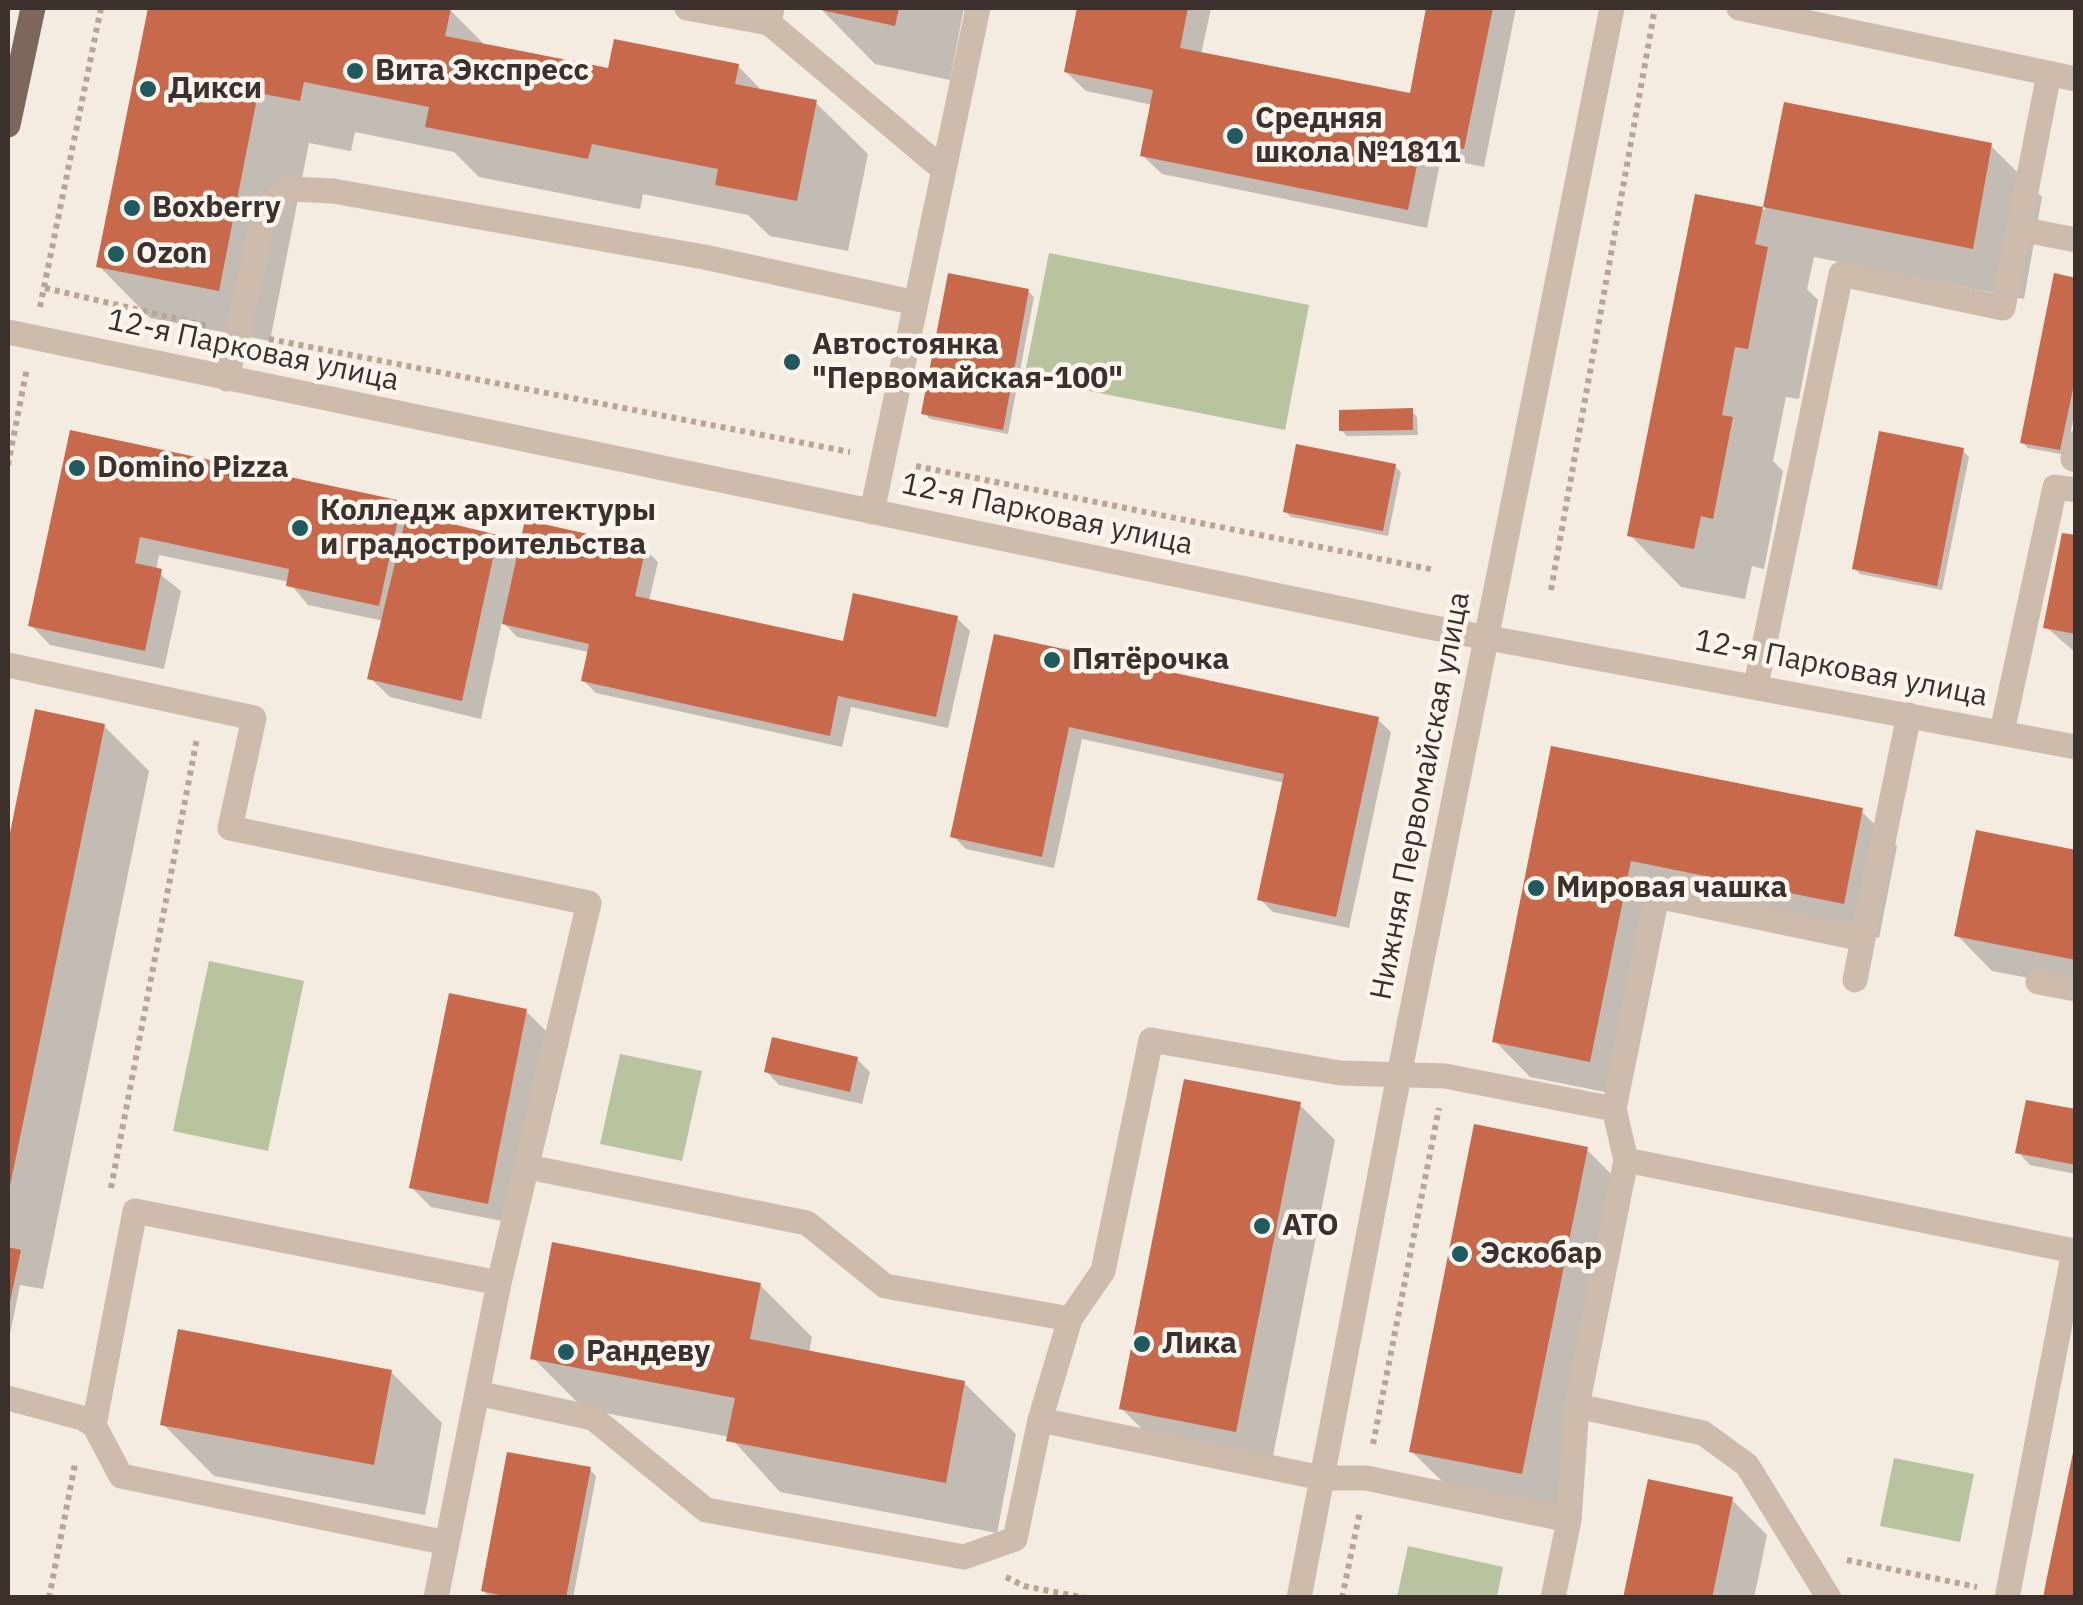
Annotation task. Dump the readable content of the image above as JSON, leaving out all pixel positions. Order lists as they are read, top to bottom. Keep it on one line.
{"streets":{"street":["12-я Парковая улица","Нижняя Первомайская улица"]},"crossings":[["12-я Парковая улица","Нижняя Первомайская улица"]],"places":["Вита Экспресс","Дикси","Средняя школа №1811","Boxberry","Ozon","Автостоянка \"Первомайская-100\"","Domino Pizza","Колледж архитектуры и градостроительства","Пятёрочка","Мировая чашка","АТО","Эскобар","Лика","Рандеву"]}
